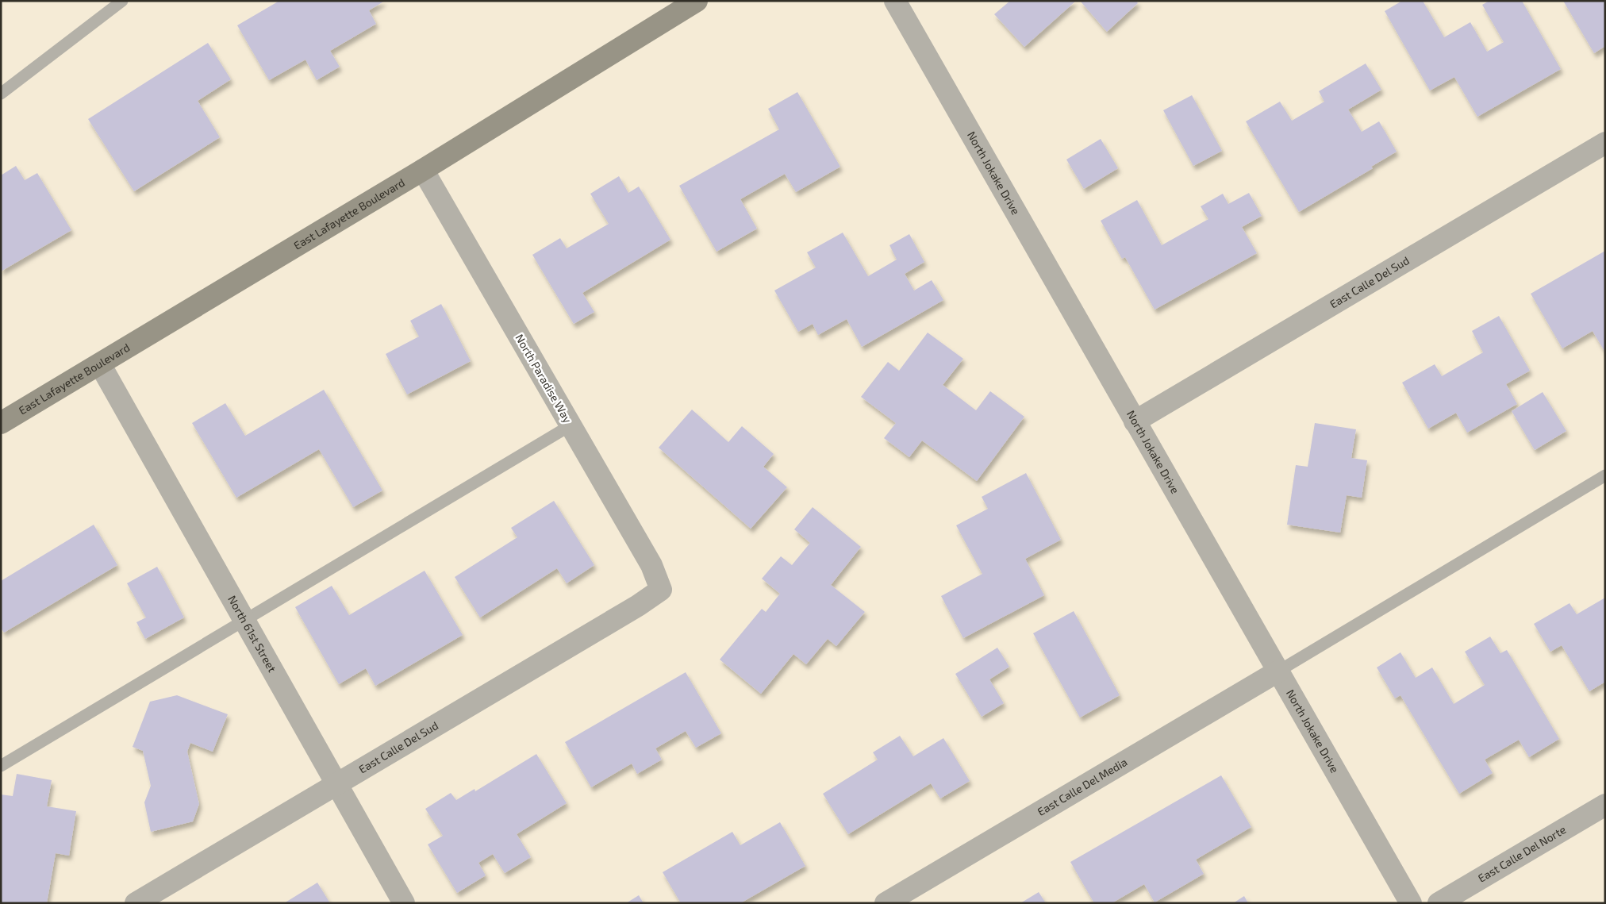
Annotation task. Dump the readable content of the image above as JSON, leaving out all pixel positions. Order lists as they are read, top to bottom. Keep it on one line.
{"streets":{"street":["North Jokake Drive","East Lafayette Boulevard","East Calle Del Sud","North Paradise Way","North 61st Street","East Calle Del Media","East Calle Del Norte"]},"crossings":[["North Jokake Drive","East Calle Del Sud"],["North Jokake Drive","East Calle Del Media"],["East Lafayette Boulevard","North Paradise Way"],["East Lafayette Boulevard","North 61st Street"],["East Calle Del Sud","North Paradise Way"],["East Calle Del Sud","North 61st Street"]]}
